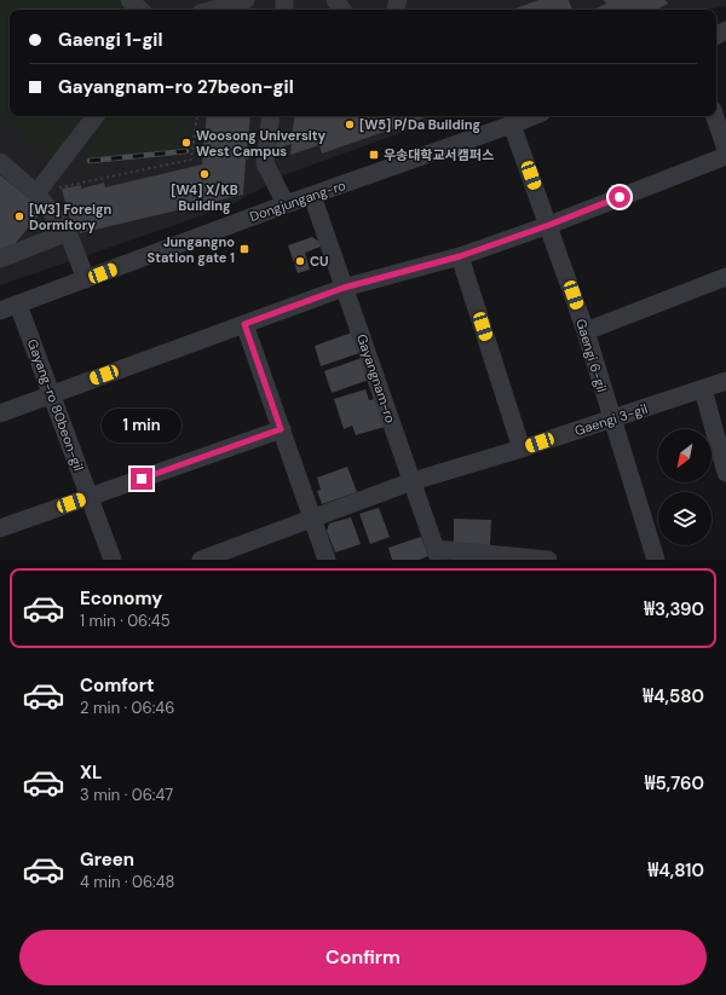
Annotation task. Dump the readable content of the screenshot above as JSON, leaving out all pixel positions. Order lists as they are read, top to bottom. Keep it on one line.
{"streets":{"street":["Dongjungang-ro","Gaengi 6-gil","Gayangnam-ro","Gayang-ro 80beon-gil","Gaengi 3-gil"]},"crossings":[["Dongjungang-ro","Gaengi 6-gil"],["Dongjungang-ro","Gayangnam-ro"],["Dongjungang-ro","Gayang-ro 80beon-gil"],["Gaengi 6-gil","Gaengi 3-gil"],["Gayangnam-ro","Gaengi 3-gil"]],"places":{"other":["[W5] P/Da Building","Woosong University West Campus","[W4] X/KB Building","[W3] Foreign Dormitory","CU"],"transit":["우송대학교서캠퍼스","Jungangno Station gate 1"]},"north":"bottom left","page":{"banner":["Gaengi 1-gil","Gayangnam-ro 27beon-gil"],"bubble":"1 min","list":[{"name":"Economy","note":"1 min · 06:45","value":"₩3,390"},{"name":"Comfort","note":"2 min · 06:46","value":"₩4,580"},{"name":"XL","note":"3 min · 06:47","value":"₩5,760"},{"name":"Green","note":"4 min · 06:48","value":"₩4,810"}],"buttons":"Confirm"}}
